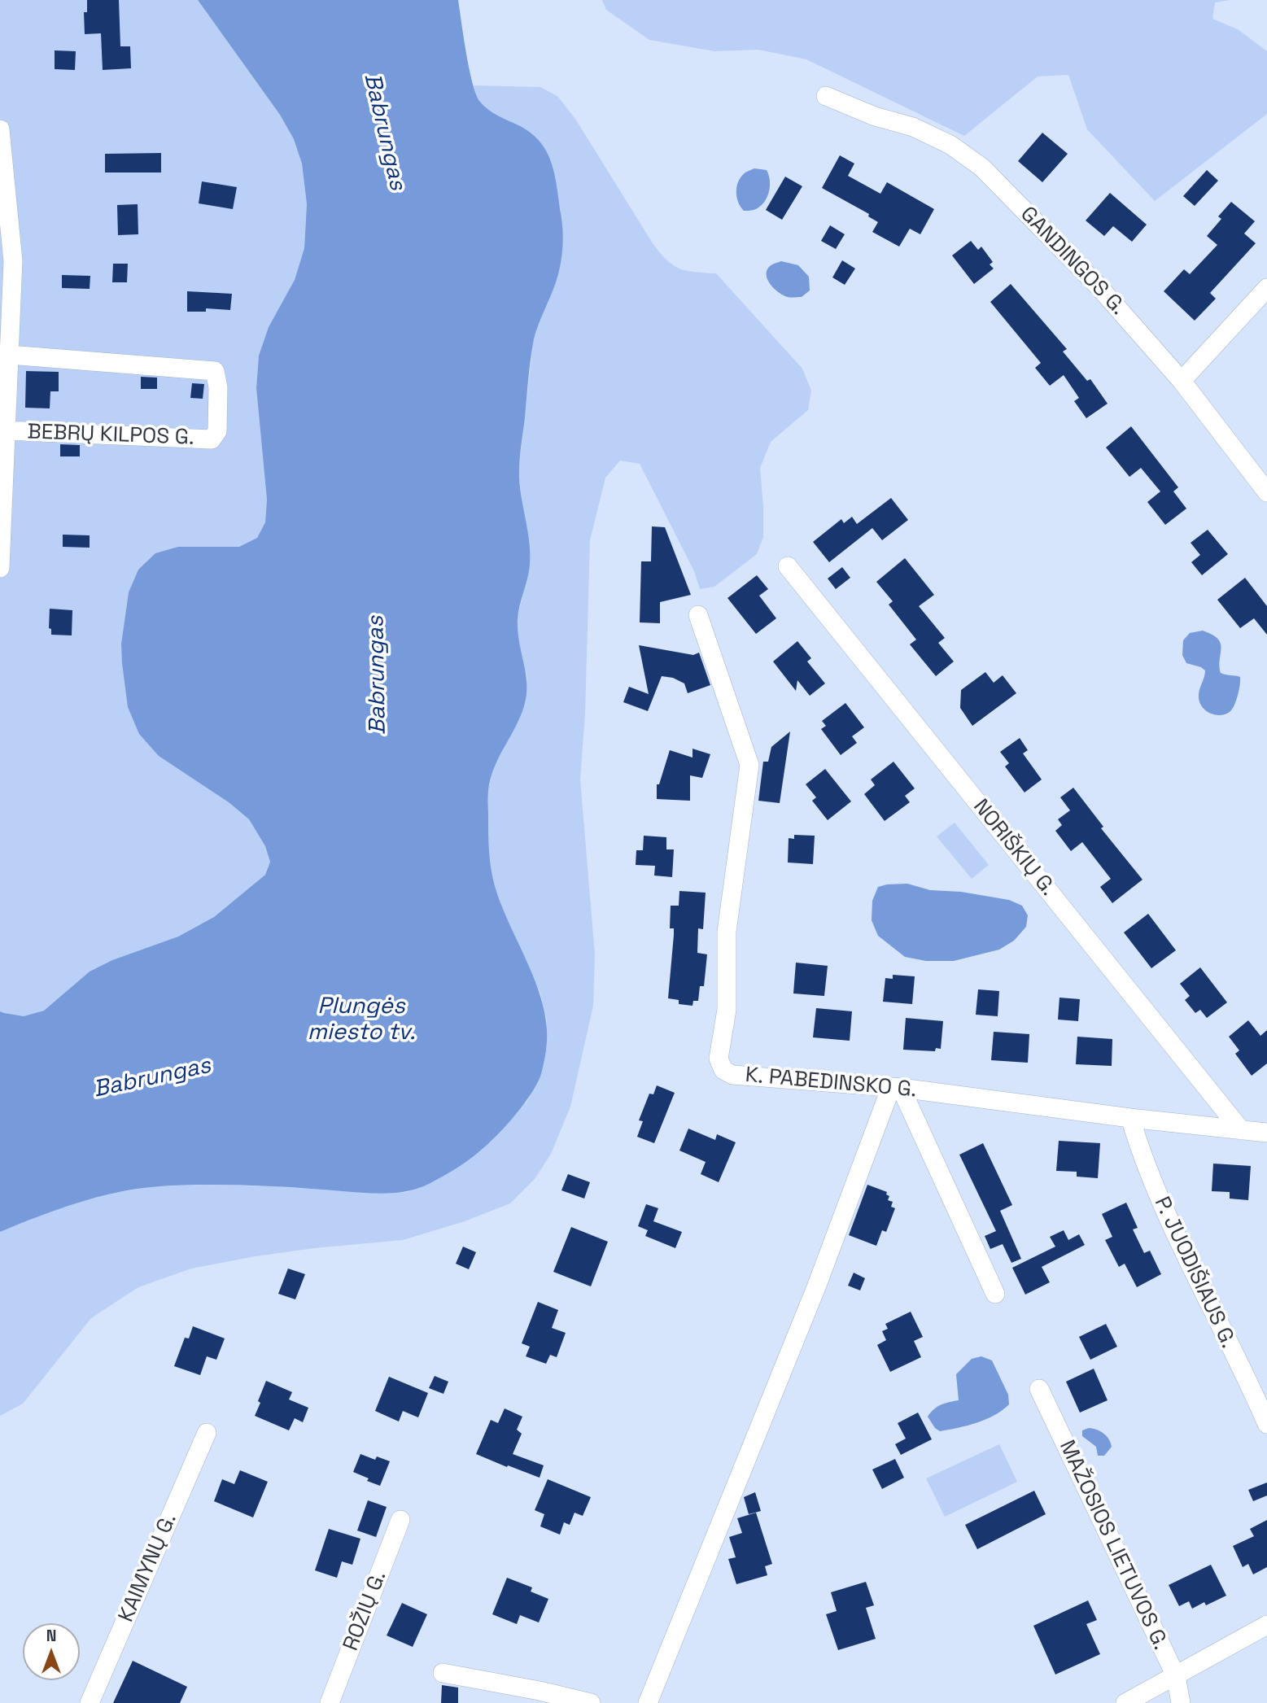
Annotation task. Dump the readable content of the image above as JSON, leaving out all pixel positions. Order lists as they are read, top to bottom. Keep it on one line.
{"streets":{"street":["GANDINGOS G.","BEBRŲ KILPOS G.","NORIŠKIŲ G.","K. PABEDINSKO G.","P. JUODIŠIAUS G.","MAŽOSIOS LIETUVOS G.","KAIMYNŲ G.","ROŽIŲ G."]},"crossings":[["NORIŠKIŲ G.","K. PABEDINSKO G."],["K. PABEDINSKO G.","P. JUODIŠIAUS G."]],"water":["Babrungas","Plungės miesto tv."],"north":"top"}
